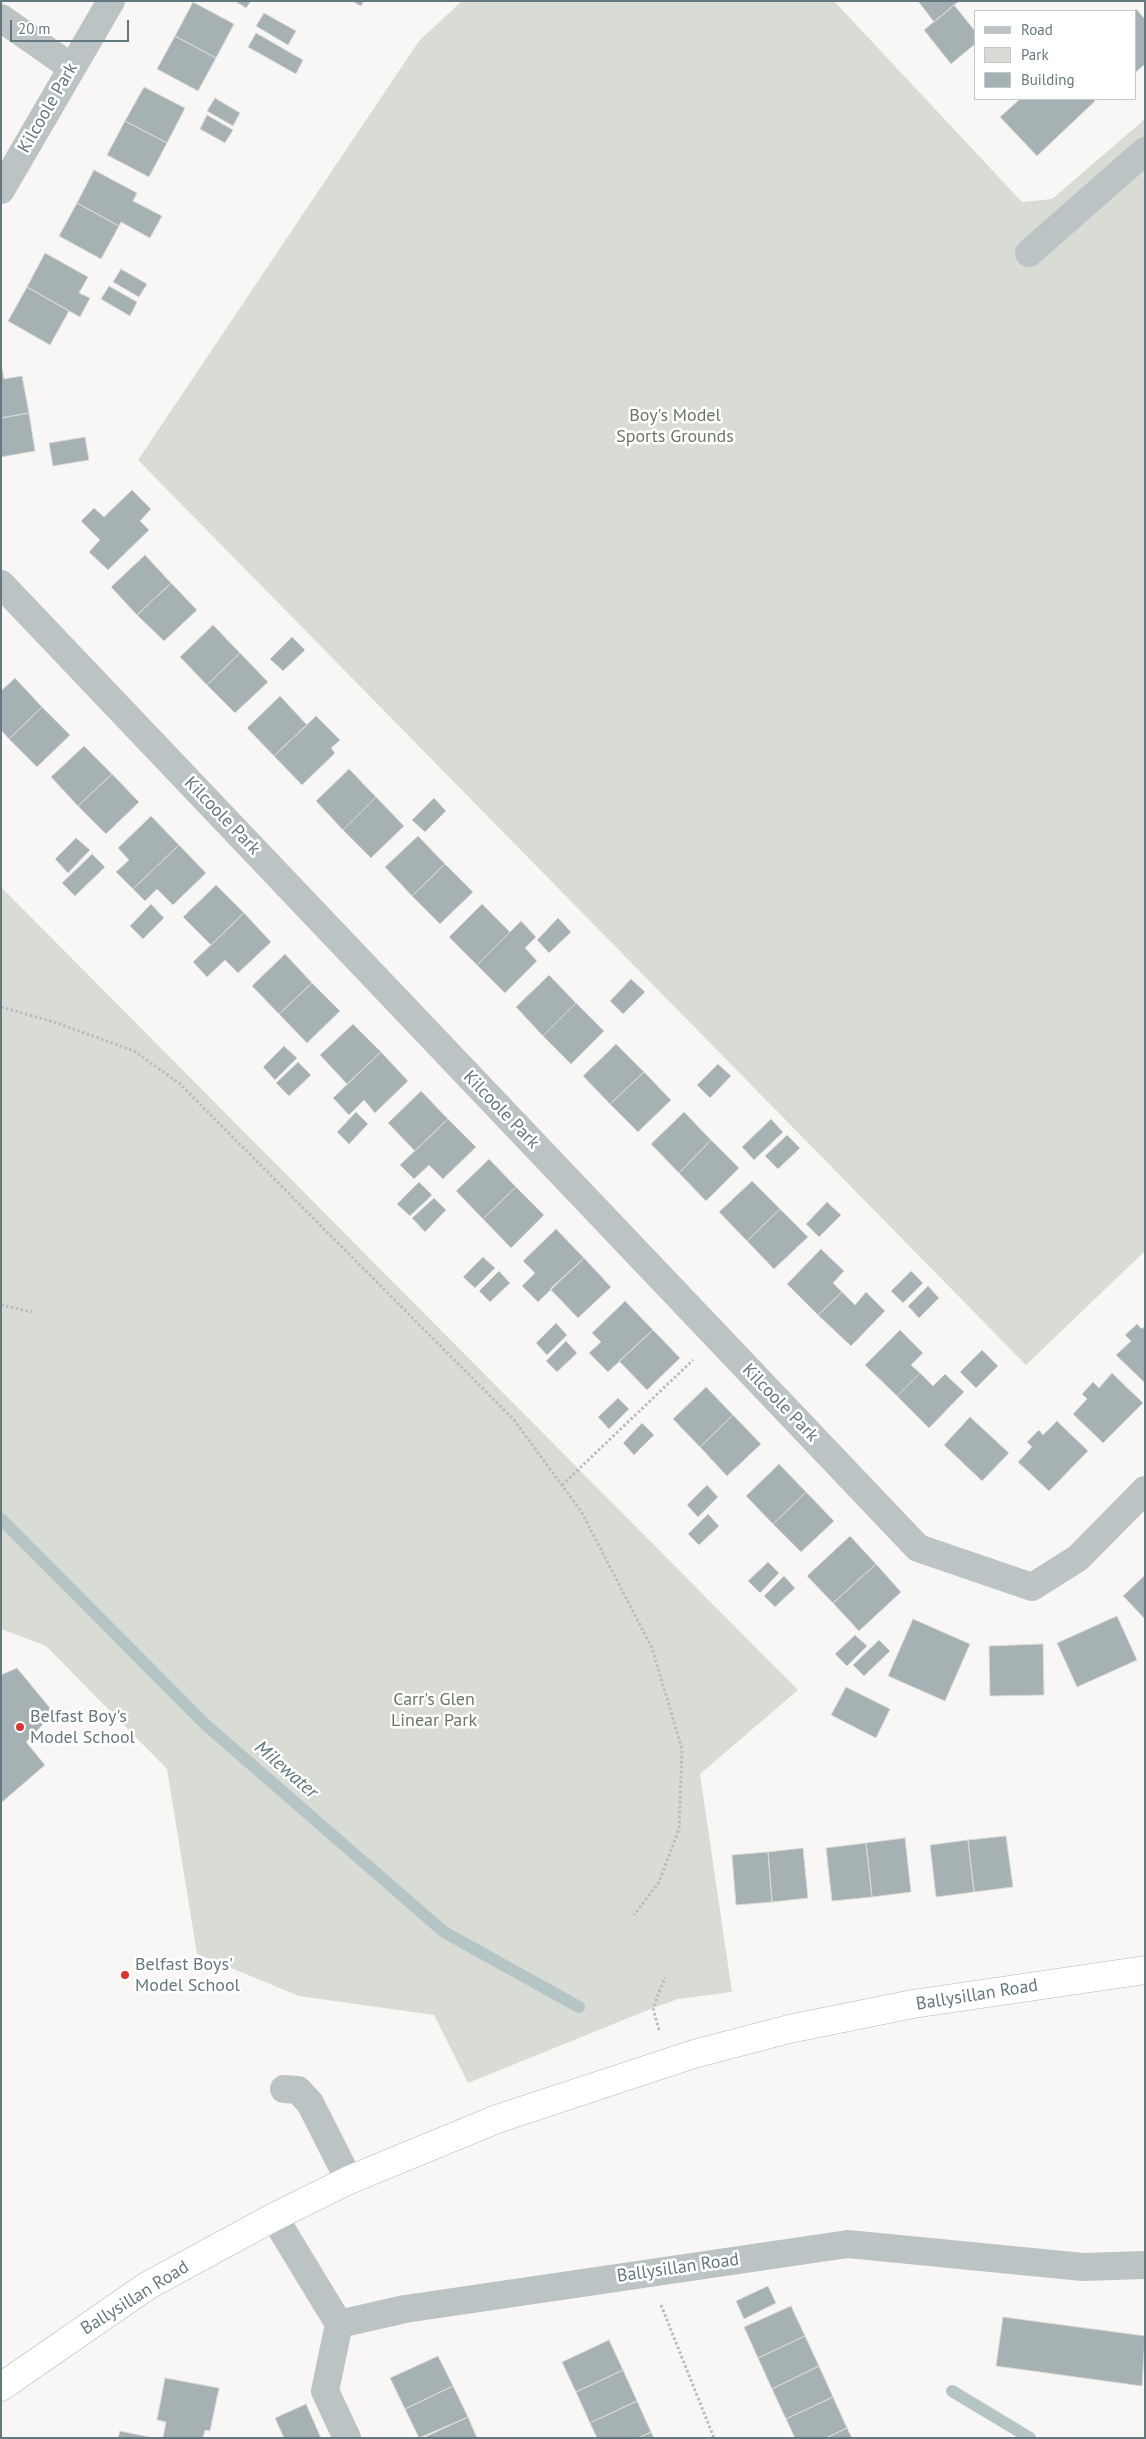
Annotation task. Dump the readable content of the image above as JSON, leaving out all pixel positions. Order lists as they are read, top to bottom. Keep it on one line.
{"streets":{"highway":["Ballysillan Road"],"street":["Kilcoole Park"]},"water":["Milewater"],"parks":["Boy's Model Sports Grounds","Carr's Glen Linear Park"],"places":["Belfast Boy's Model School","Belfast Boys' Model School"],"legend":["Road","Park","Building"],"scale_bar":"20 m"}
